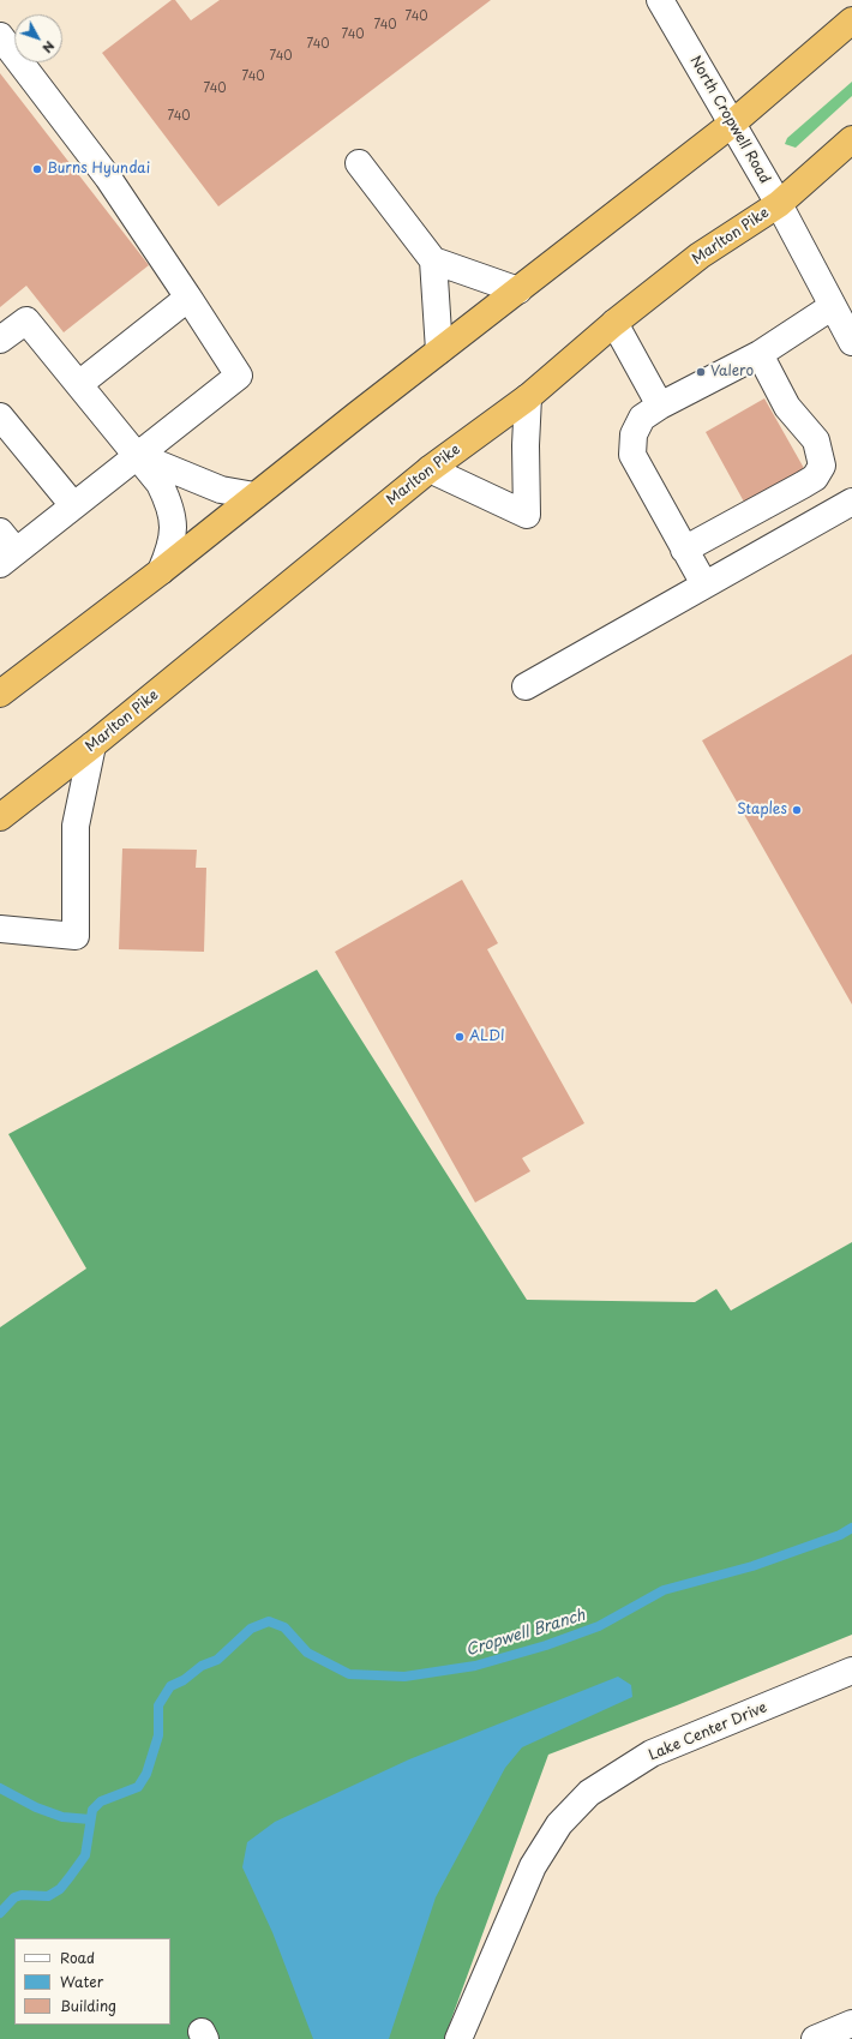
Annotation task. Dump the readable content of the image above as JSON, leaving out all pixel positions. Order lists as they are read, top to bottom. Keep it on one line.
{"streets":{"highway":["Marlton Pike"],"street":["North Cropwell Road","Lake Center Drive"]},"crossings":[["North Cropwell Road","Marlton Pike"]],"water":["Cropwell Branch"],"places":["Burns Hyundai","Valero","Staples","ALDI"],"house_numbers":["740","740","740","740","740","740","740","740"],"legend":["Road","Water","Building"],"north":"bottom right"}
